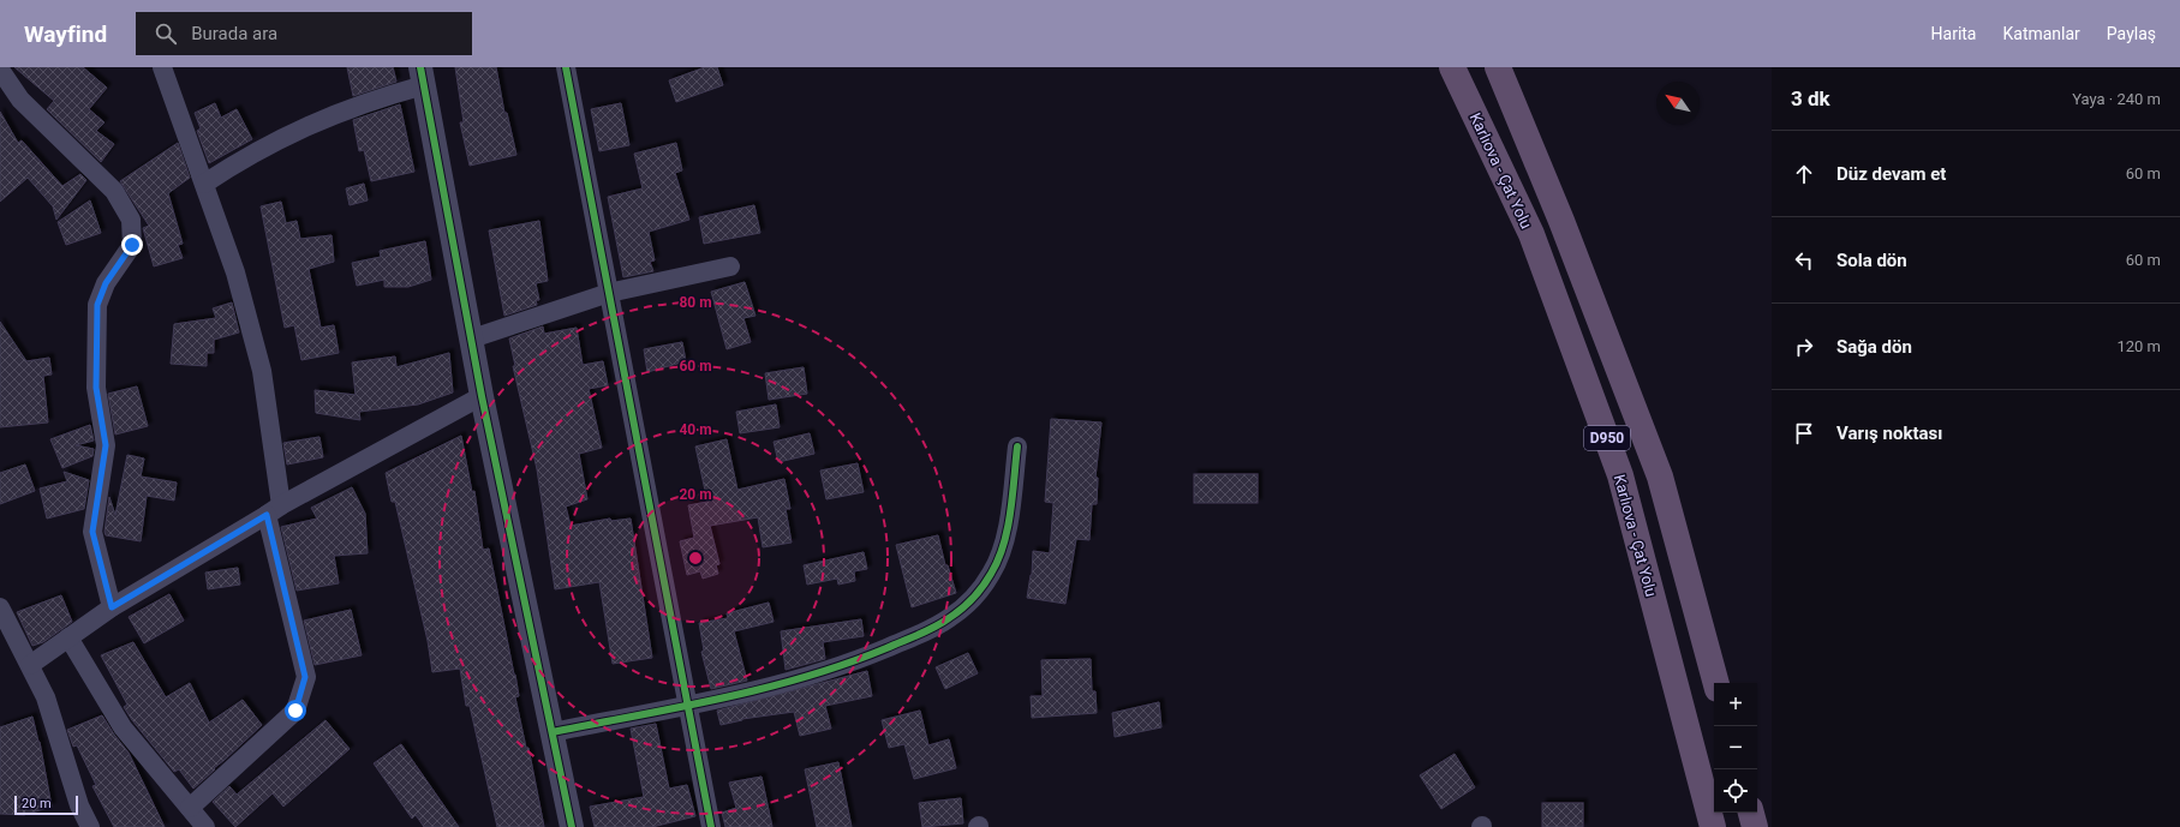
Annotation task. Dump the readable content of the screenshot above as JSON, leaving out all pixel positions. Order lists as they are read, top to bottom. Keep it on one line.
{"streets":{"highway":["Karlıova - Çat Yolu","D950"]},"scale_bar":"20 m","north":"top left","page":{"header":"Wayfind","search":"Burada ara","nav":["Harita","Katmanlar","Paylaş"],"heading":["3 dk","Yaya · 240 m"],"list":[["Düz devam et","60 m"],["Sola dön","60 m"],["Sağa dön","120 m"],"Varış noktası"],"map_buttons":["+","−"],"scale":"20 m"},"rings":["80 m","60 m","40 m","20 m"]}
